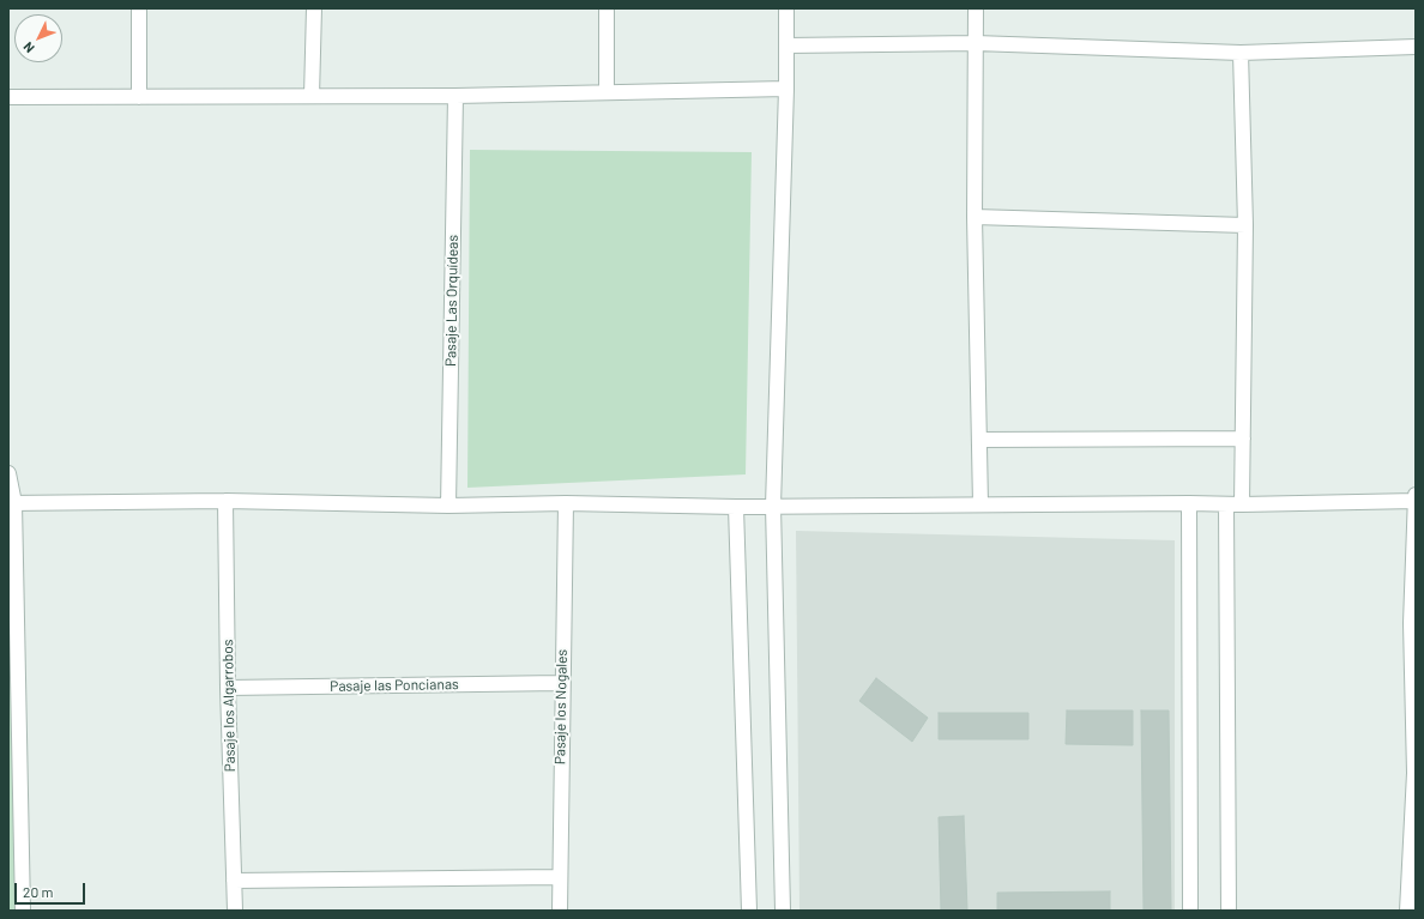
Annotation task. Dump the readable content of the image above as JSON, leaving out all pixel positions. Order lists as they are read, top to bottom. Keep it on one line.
{"streets":{"street":["Pasaje Las Orquídeas","Pasaje las Poncianas","Pasaje los Algarrobos","Pasaje los Nogales"]},"crossings":[["Pasaje las Poncianas","Pasaje los Algarrobos"],["Pasaje las Poncianas","Pasaje los Nogales"]],"scale_bar":"20 m","north":"bottom left"}
